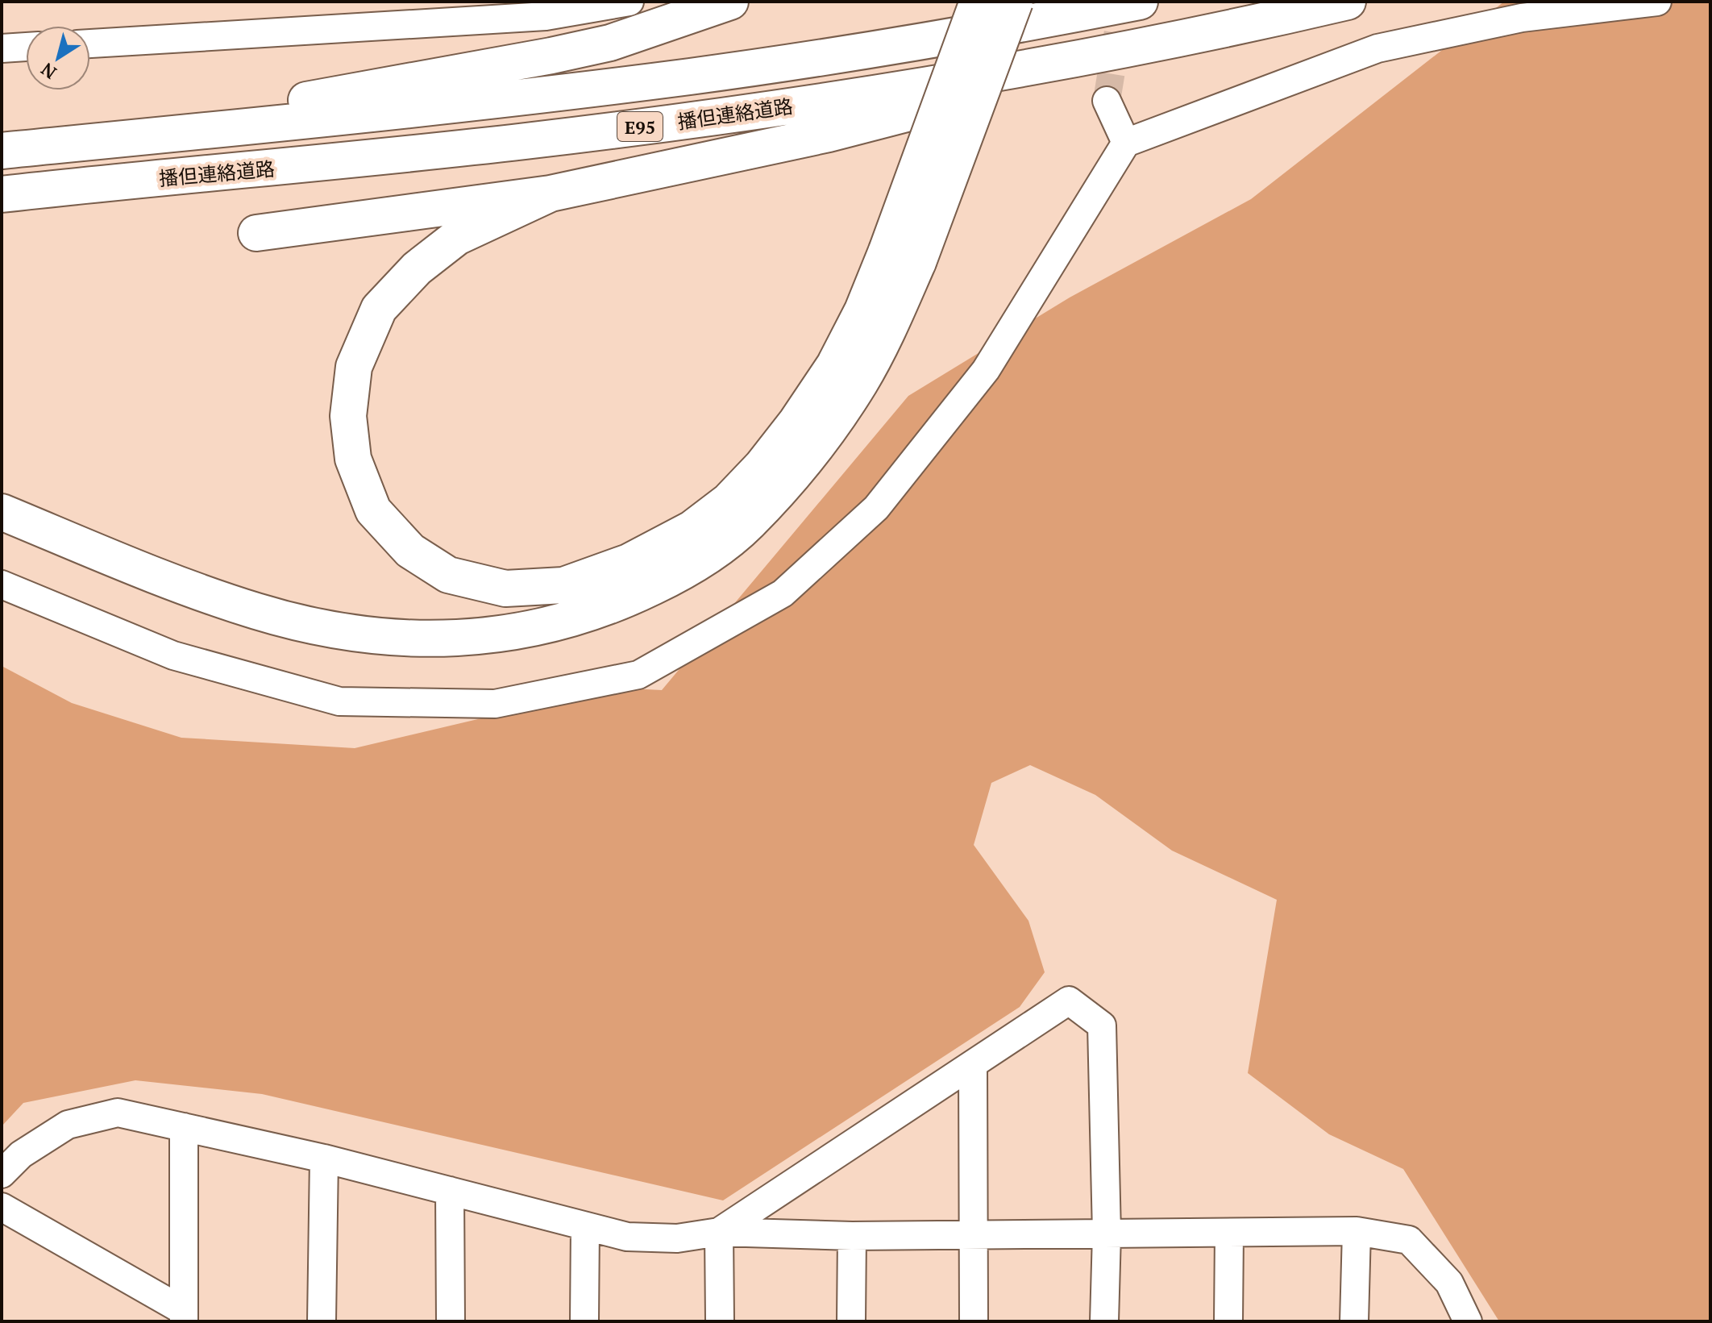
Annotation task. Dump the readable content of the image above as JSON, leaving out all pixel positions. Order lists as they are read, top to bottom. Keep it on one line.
{"streets":{"highway":["播但連絡道路","E95"]},"north":"bottom left"}
